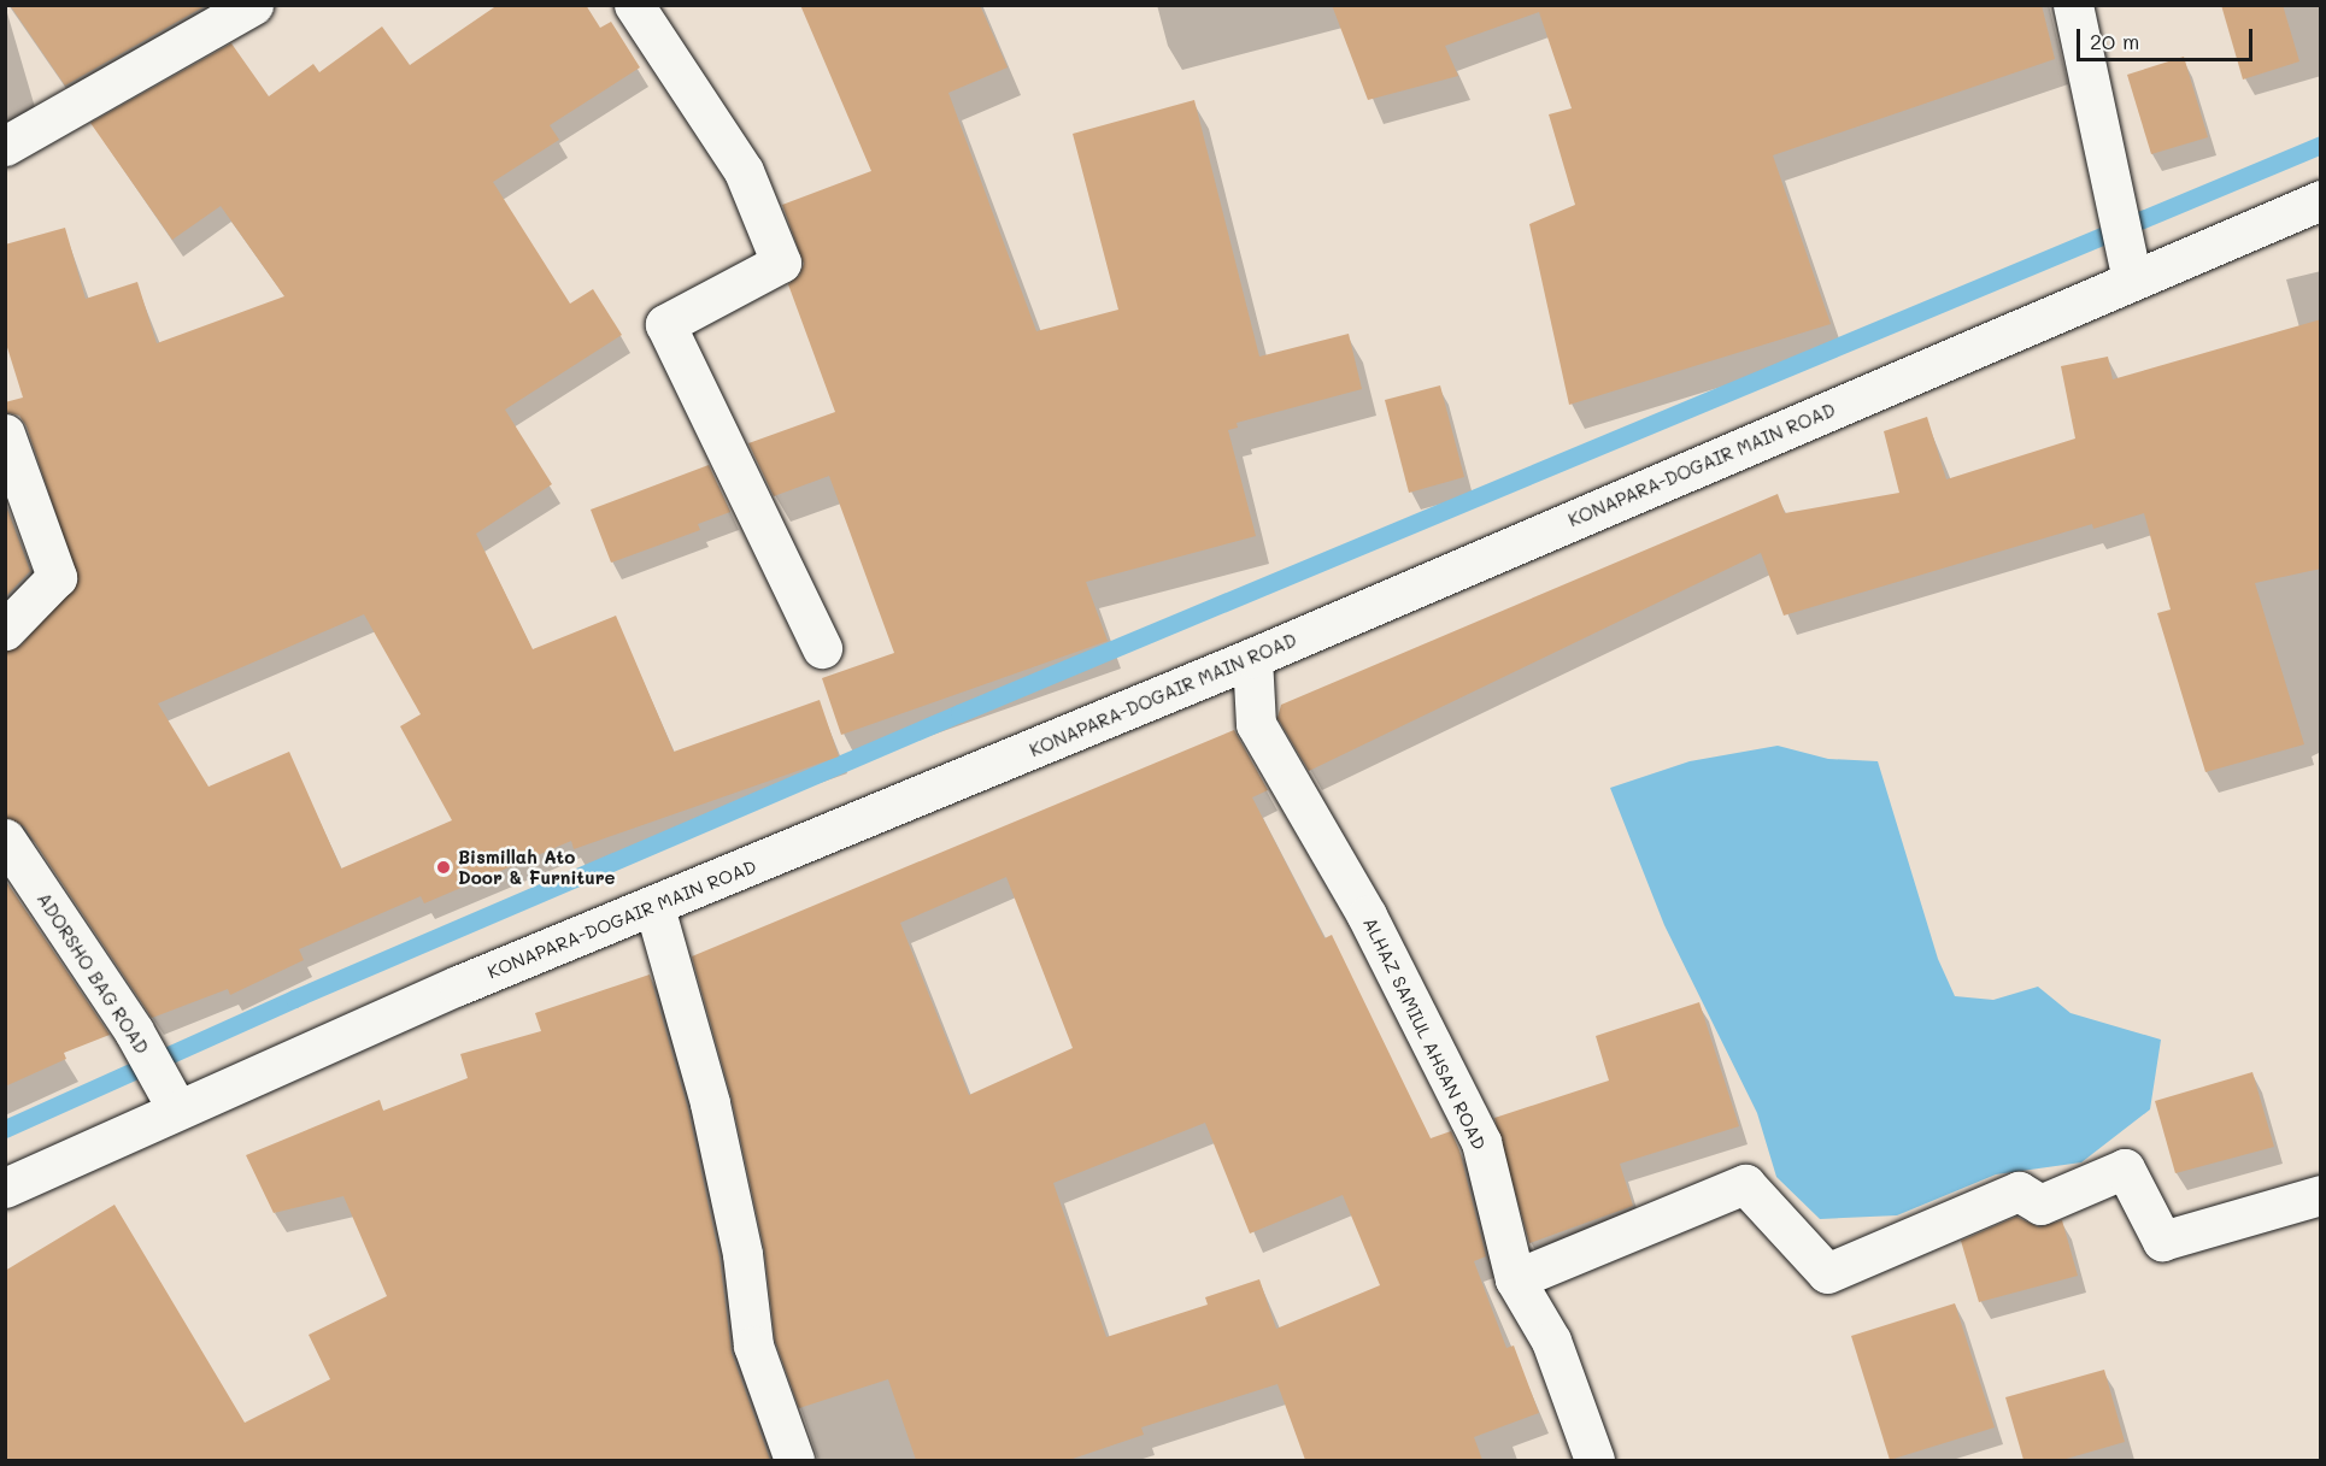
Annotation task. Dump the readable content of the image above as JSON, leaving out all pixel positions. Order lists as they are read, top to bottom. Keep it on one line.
{"streets":{"street":["KONAPARA-DOGAIR MAIN ROAD","ADORSHO BAG ROAD","ALHAZ SAMIUL AHSAN ROAD"]},"crossings":[["KONAPARA-DOGAIR MAIN ROAD","ADORSHO BAG ROAD"],["KONAPARA-DOGAIR MAIN ROAD","ALHAZ SAMIUL AHSAN ROAD"]],"places":["Bismillah Ato Door & Furniture"],"scale_bar":"20 m"}
